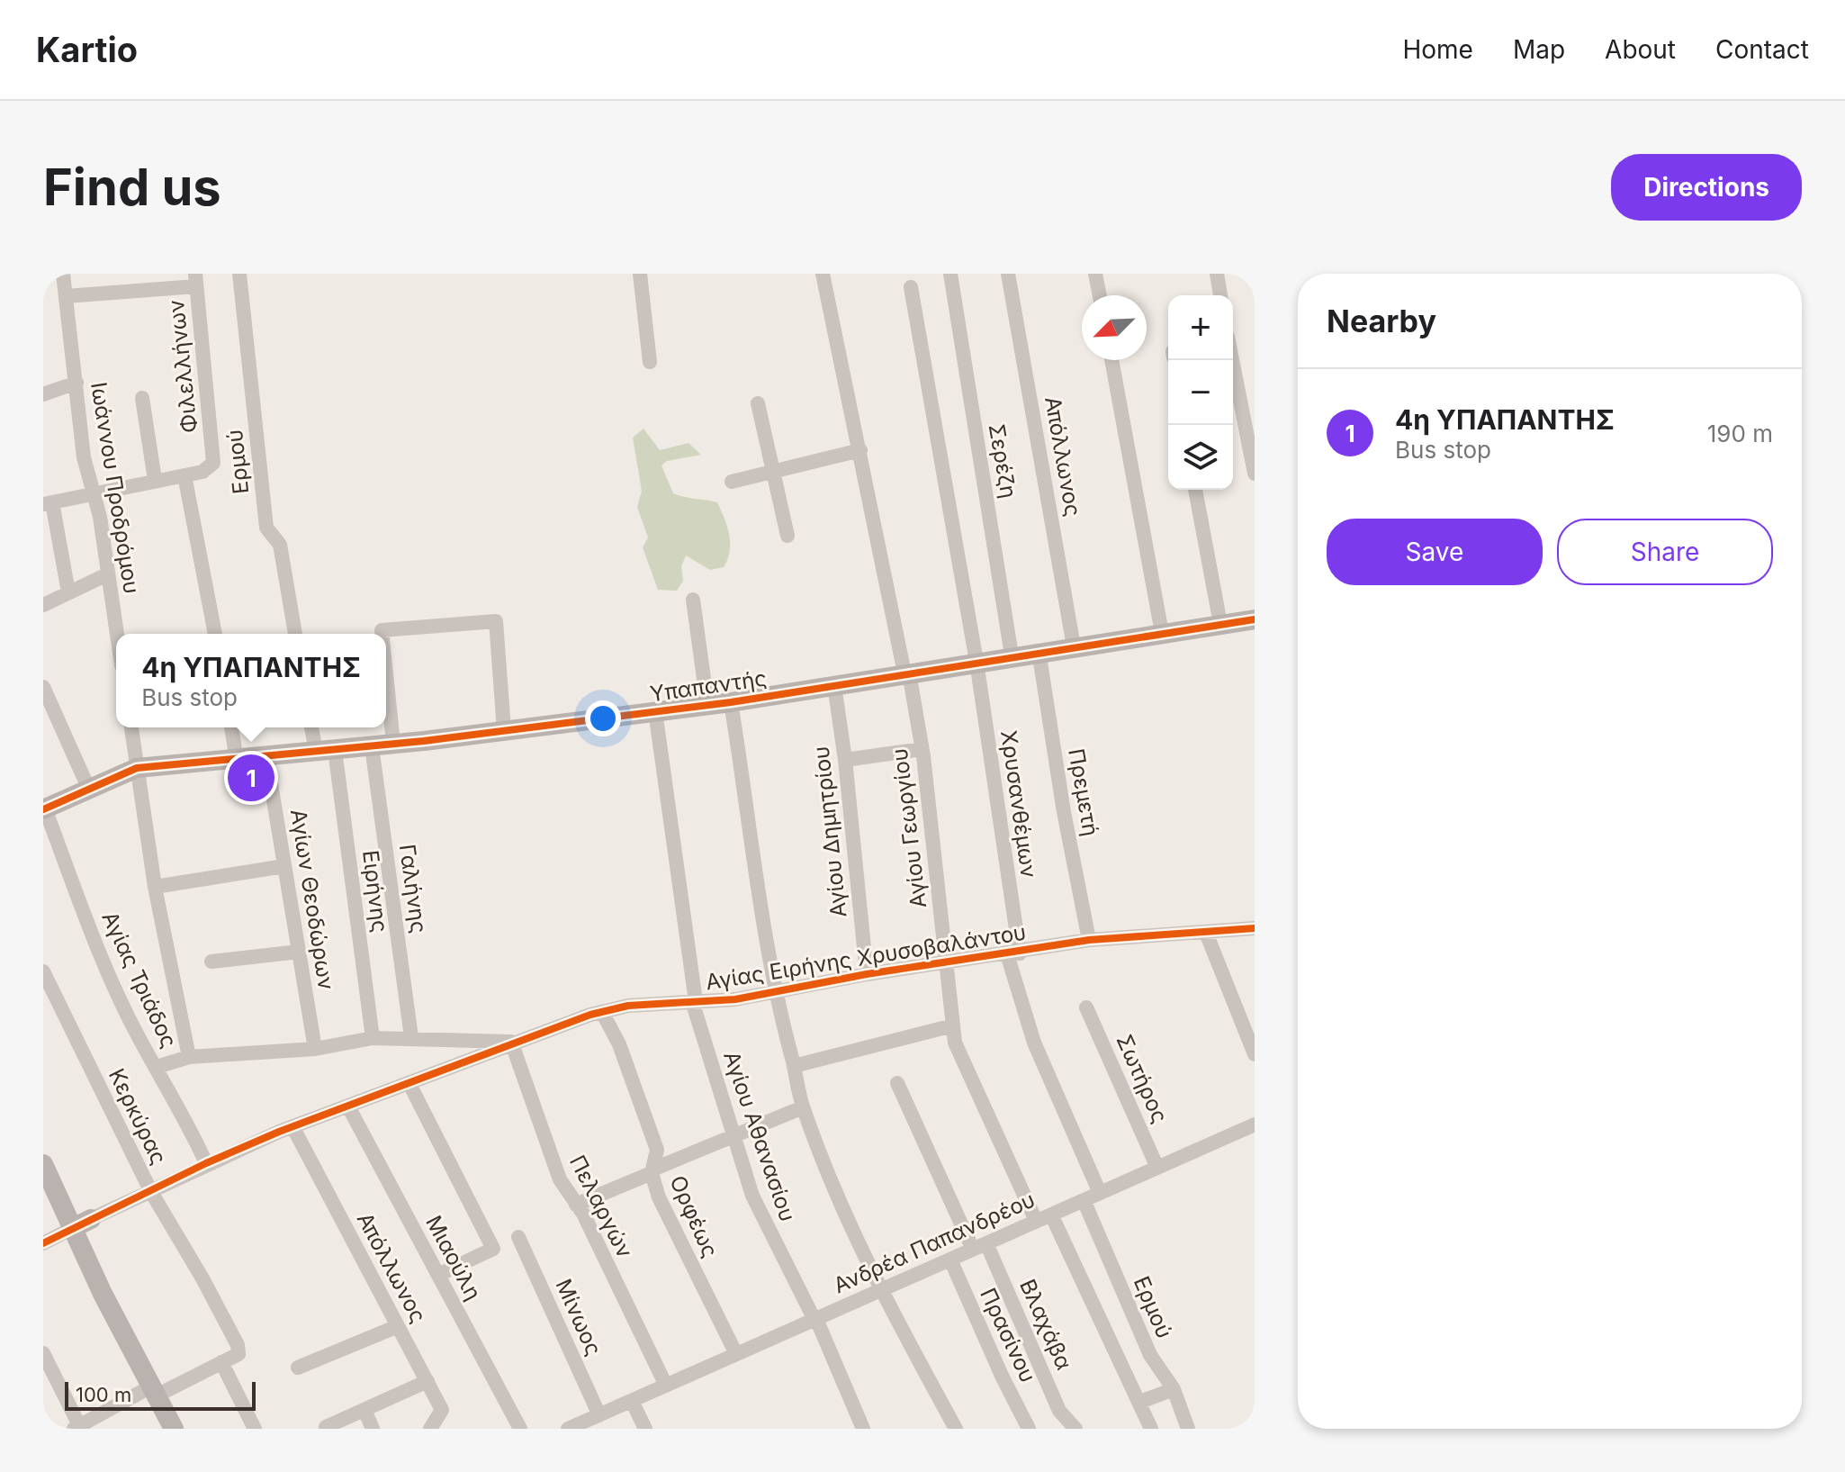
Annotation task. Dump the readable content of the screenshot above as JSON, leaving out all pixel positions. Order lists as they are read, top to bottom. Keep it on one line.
{"streets":{"street":["Φιλελλήνων","Απόλλωνος","Σερέζη","Ερμού","Ιωάννου Προδρόμου","Υπαπαντής","Πρεμετή","Χρυσανθέμων","Αγίου Γεωργίου","Αγίου Δημητρίου","Γαλήνης","Ειρήνης","Αγίων Θεοδώρων","Αγίας Ειρήνης Χρυσοβαλάντου","Αγίας Τριάδος","Σωτήρος","Κερκύρας","Αγίου Αθανασίου","Πελαργών","Ορφέως","Ανδρέα Παπανδρέου","Μιαούλη","Μίνωος","Βλαχάβα","Πρασίνου"]},"crossings":[["Φιλελλήνων","Ιωάννου Προδρόμου"],["Απόλλωνος","Υπαπαντής"],["Απόλλωνος","Αγίας Ειρήνης Χρυσοβαλάντου"],["Σερέζη","Υπαπαντής"],["Ερμού","Ανδρέα Παπανδρέου"],["Υπαπαντής","Πρεμετή"],["Υπαπαντής","Χρυσανθέμων"],["Υπαπαντής","Αγίου Γεωργίου"],["Υπαπαντής","Αγίου Δημητρίου"],["Υπαπαντής","Γαλήνης"],["Υπαπαντής","Ειρήνης"],["Υπαπαντής","Αγίων Θεοδώρων"],["Υπαπαντής","Αγίας Τριάδος"],["Υπαπαντής","Αγίου Αθανασίου"],["Πρεμετή","Αγίας Ειρήνης Χρυσοβαλάντου"],["Χρυσανθέμων","Αγίας Ειρήνης Χρυσοβαλάντου"],["Χρυσανθέμων","Ανδρέα Παπανδρέου"],["Αγίου Γεωργίου","Αγίας Ειρήνης Χρυσοβαλάντου"],["Αγίου Γεωργίου","Ανδρέα Παπανδρέου"],["Αγίου Δημητρίου","Αγίας Ειρήνης Χρυσοβαλάντου"],["Αγίας Ειρήνης Χρυσοβαλάντου","Αγίας Τριάδος"],["Αγίας Ειρήνης Χρυσοβαλάντου","Κερκύρας"],["Αγίας Ειρήνης Χρυσοβαλάντου","Αγίου Αθανασίου"],["Αγίας Ειρήνης Χρυσοβαλάντου","Πελαργών"],["Αγίας Ειρήνης Χρυσοβαλάντου","Ορφέως"],["Αγίας Ειρήνης Χρυσοβαλάντου","Μιαούλη"],["Σωτήρος","Ανδρέα Παπανδρέου"],["Αγίου Αθανασίου","Ανδρέα Παπανδρέου"],["Πελαργών","Ανδρέα Παπανδρέου"],["Ορφέως","Ανδρέα Παπανδρέου"],["Ανδρέα Παπανδρέου","Μίνωος"],["Ανδρέα Παπανδρέου","Βλαχάβα"],["Ανδρέα Παπανδρέου","Πρασίνου"]],"scale_bar":"100 m","north":"bottom left","page":{"header":"Kartio","nav":["Home","Map","About","Contact"],"buttons":["Directions",["Save","Share"]],"title":"Find us","heading":"Nearby","map_buttons":["+","−"],"list":[{"mark":"1","name":"4η ΥΠΑΠΑΝΤΗΣ","note":"Bus stop","value":"190 m"}],"popup":["4η ΥΠΑΠΑΝΤΗΣ","Bus stop"],"pins":"1","scale":"100 m"}}
